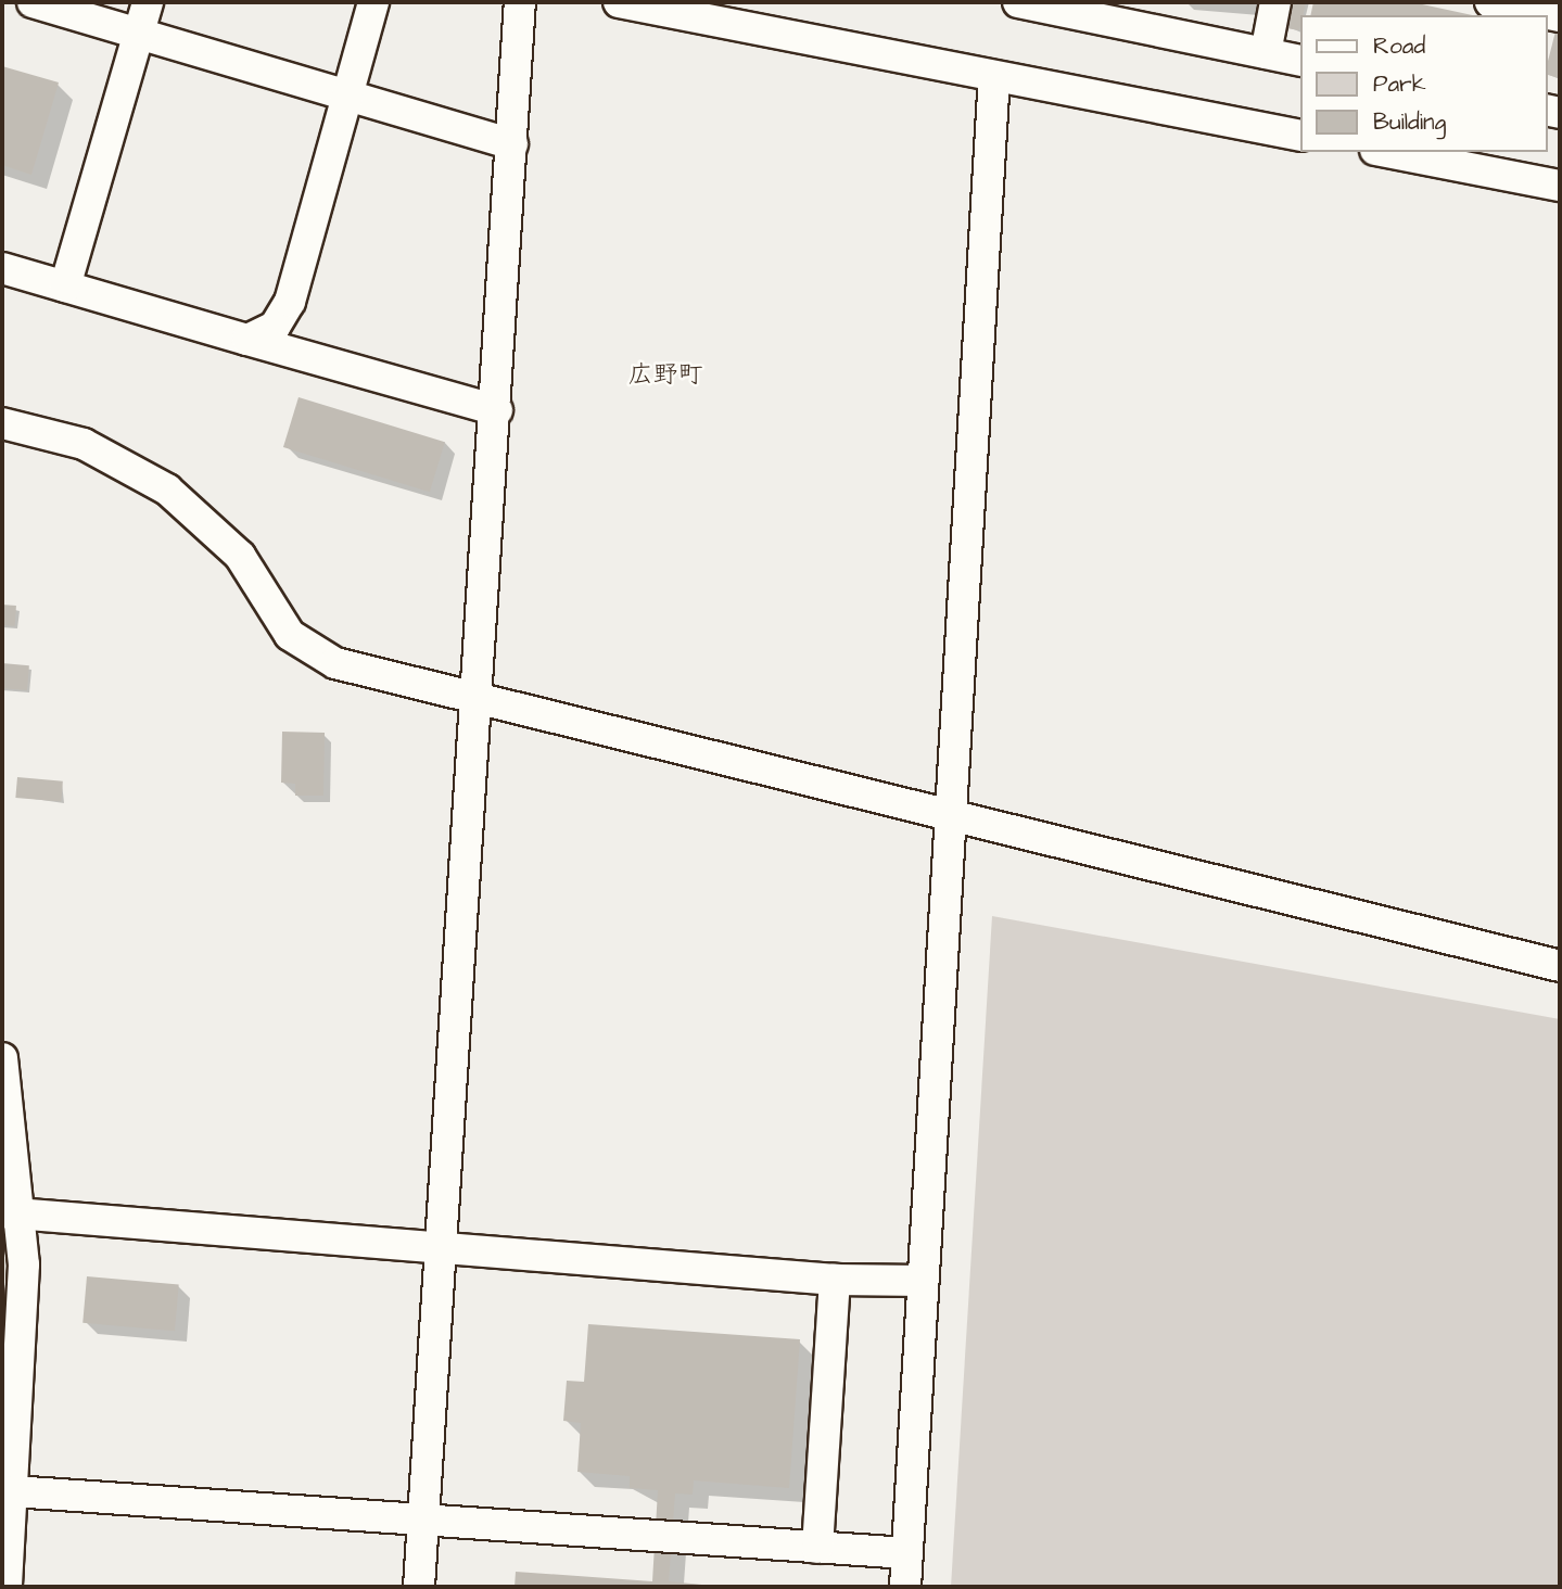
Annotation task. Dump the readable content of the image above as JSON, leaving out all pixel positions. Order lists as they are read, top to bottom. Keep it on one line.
{"districts":["広野町"],"legend":["Road","Park","Building"]}
